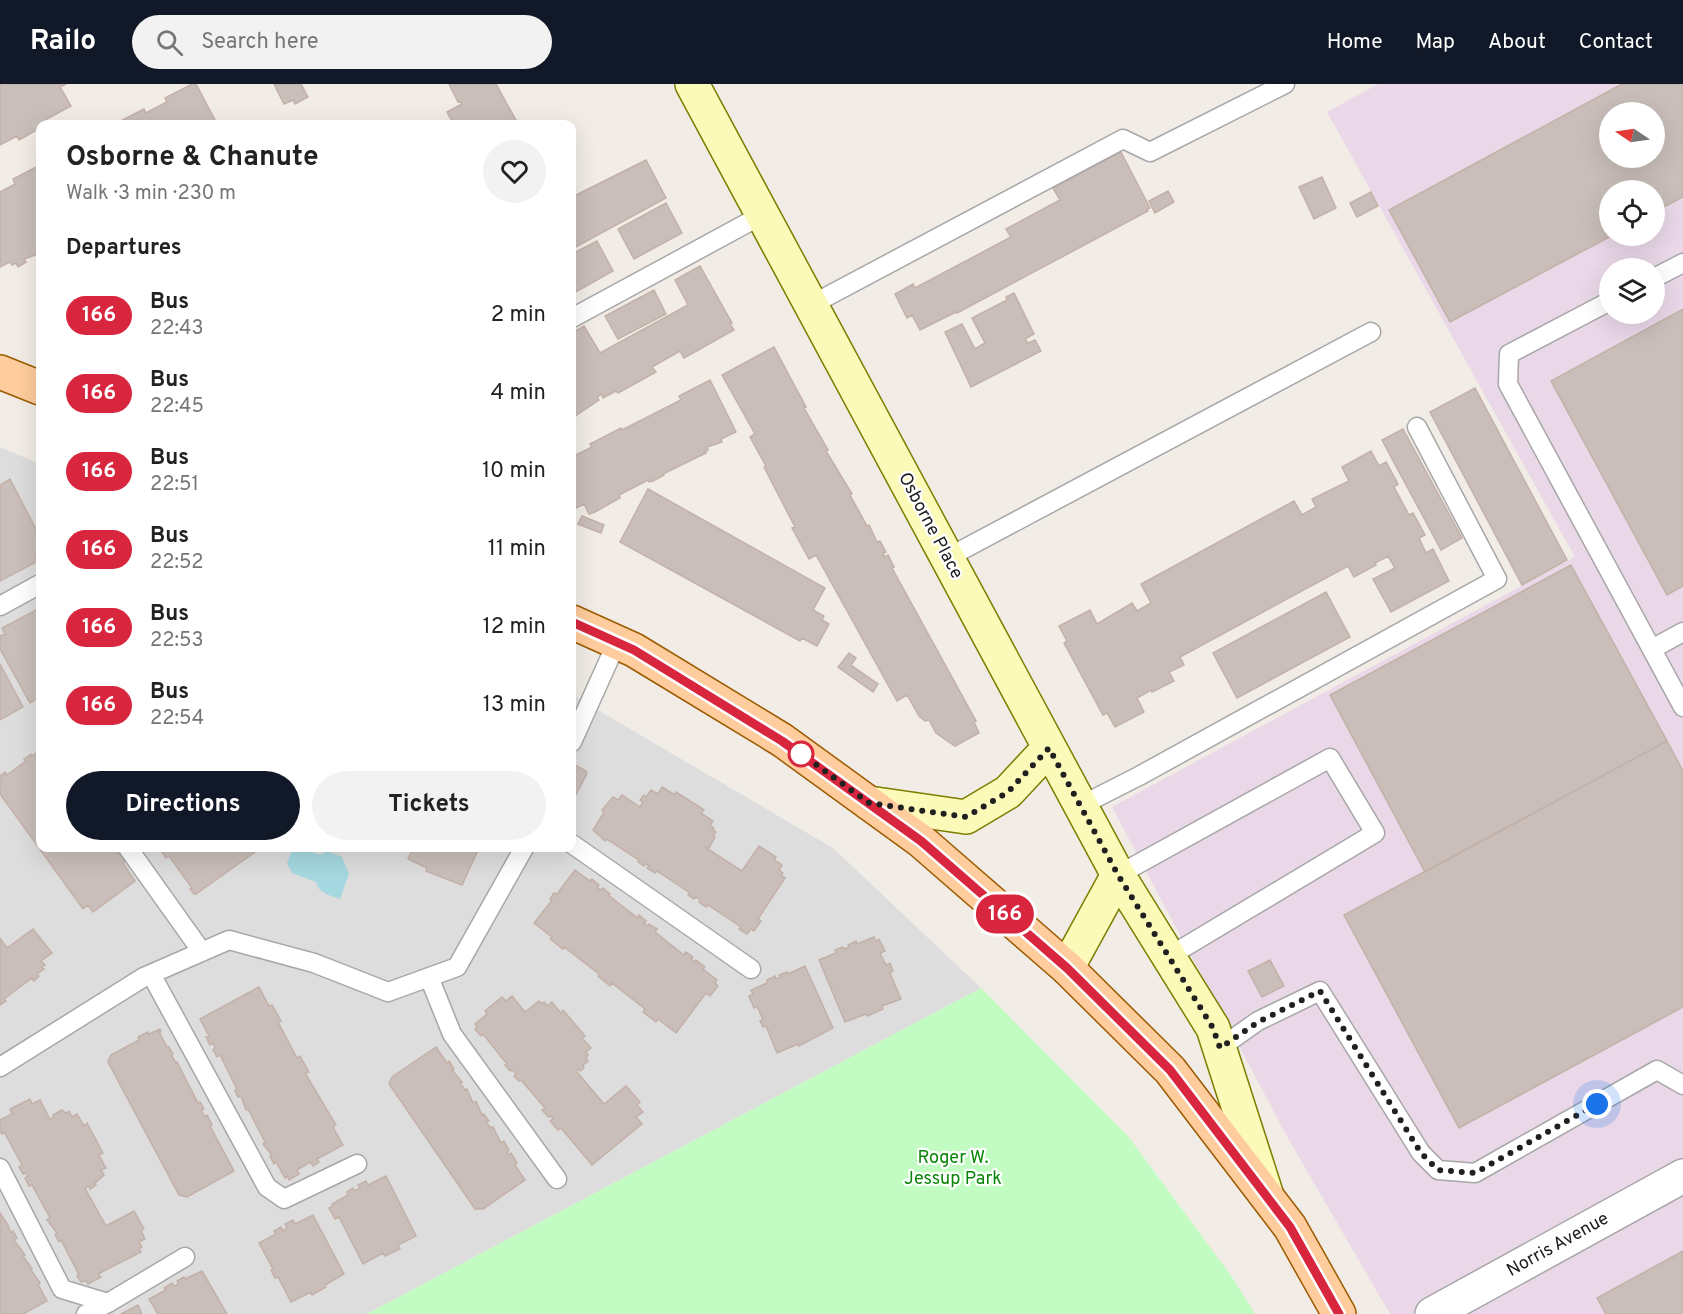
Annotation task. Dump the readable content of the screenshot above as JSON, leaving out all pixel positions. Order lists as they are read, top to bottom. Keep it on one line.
{"streets":{"street":["Osborne Place","Norris Avenue"]},"parks":["Roger W. Jessup Park"],"lines":["bus line 166"],"north":"left","page":{"header":"Railo","search":"Search here","nav":["Home","Map","About","Contact"],"on_map":"166","heading":[["Osborne & Chanute","Walk · 3 min · 230 m"],"Departures"],"list":[{"mark":"166","name":"Bus","note":"22:43","value":"2 min"},{"mark":"166","name":"Bus","note":"22:45","value":"4 min"},{"mark":"166","name":"Bus","note":"22:51","value":"10 min"},{"mark":"166","name":"Bus","note":"22:52","value":"11 min"},{"mark":"166","name":"Bus","note":"22:53","value":"12 min"},{"mark":"166","name":"Bus","note":"22:54","value":"13 min"}],"buttons":["Directions","Tickets"]}}
